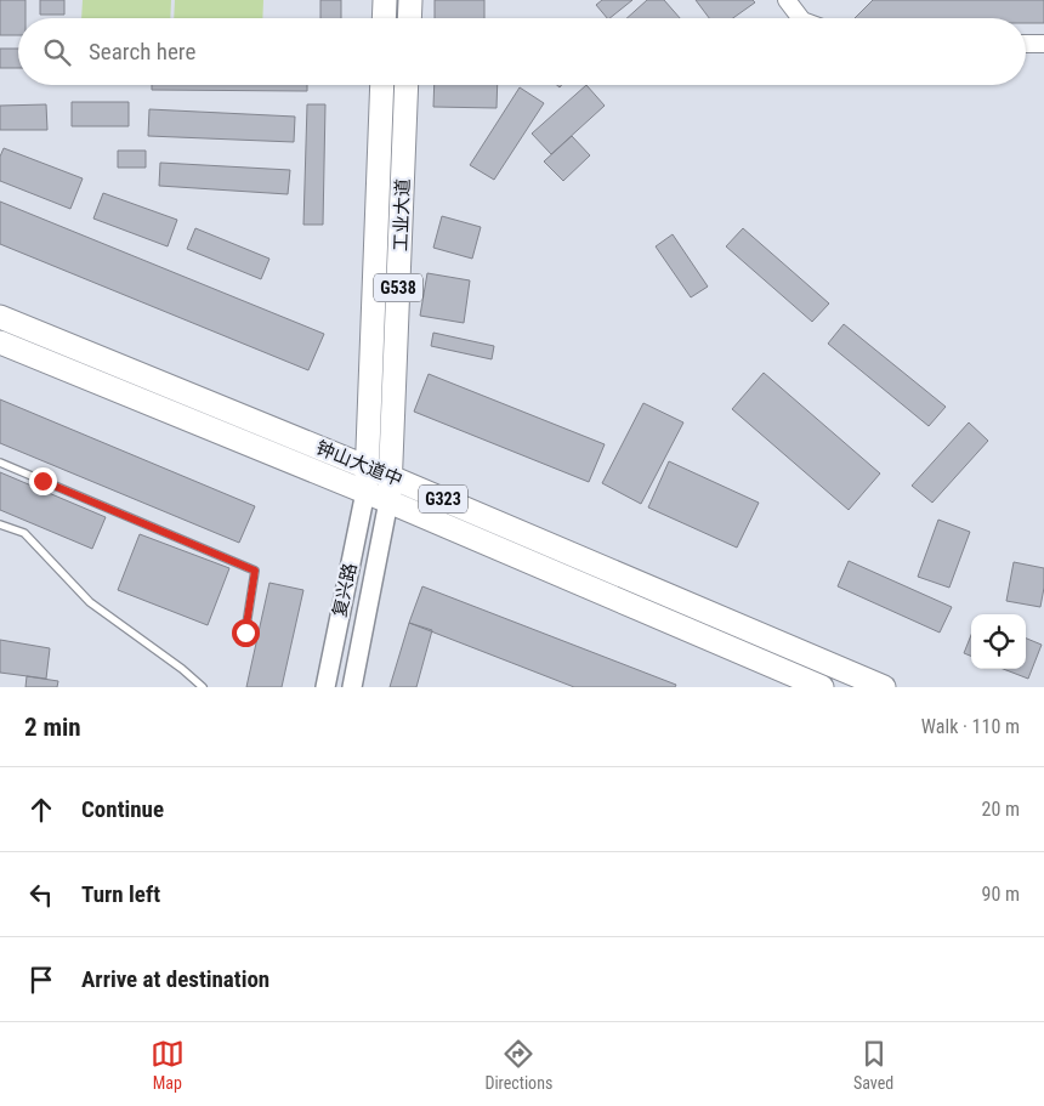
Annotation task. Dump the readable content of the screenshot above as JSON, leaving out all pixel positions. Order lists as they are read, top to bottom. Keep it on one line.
{"streets":{"highway":["工业大道","G538","钟山大道中","G323"],"main road":["复兴路"]},"crossings":[["工业大道","钟山大道中"],["工业大道","复兴路"],["钟山大道中","复兴路"]],"page":{"search":"Search here","heading":["2 min","Walk · 110 m"],"list":[["Continue","20 m"],["Turn left","90 m"],"Arrive at destination"],"nav":["Map","Directions","Saved"]}}
